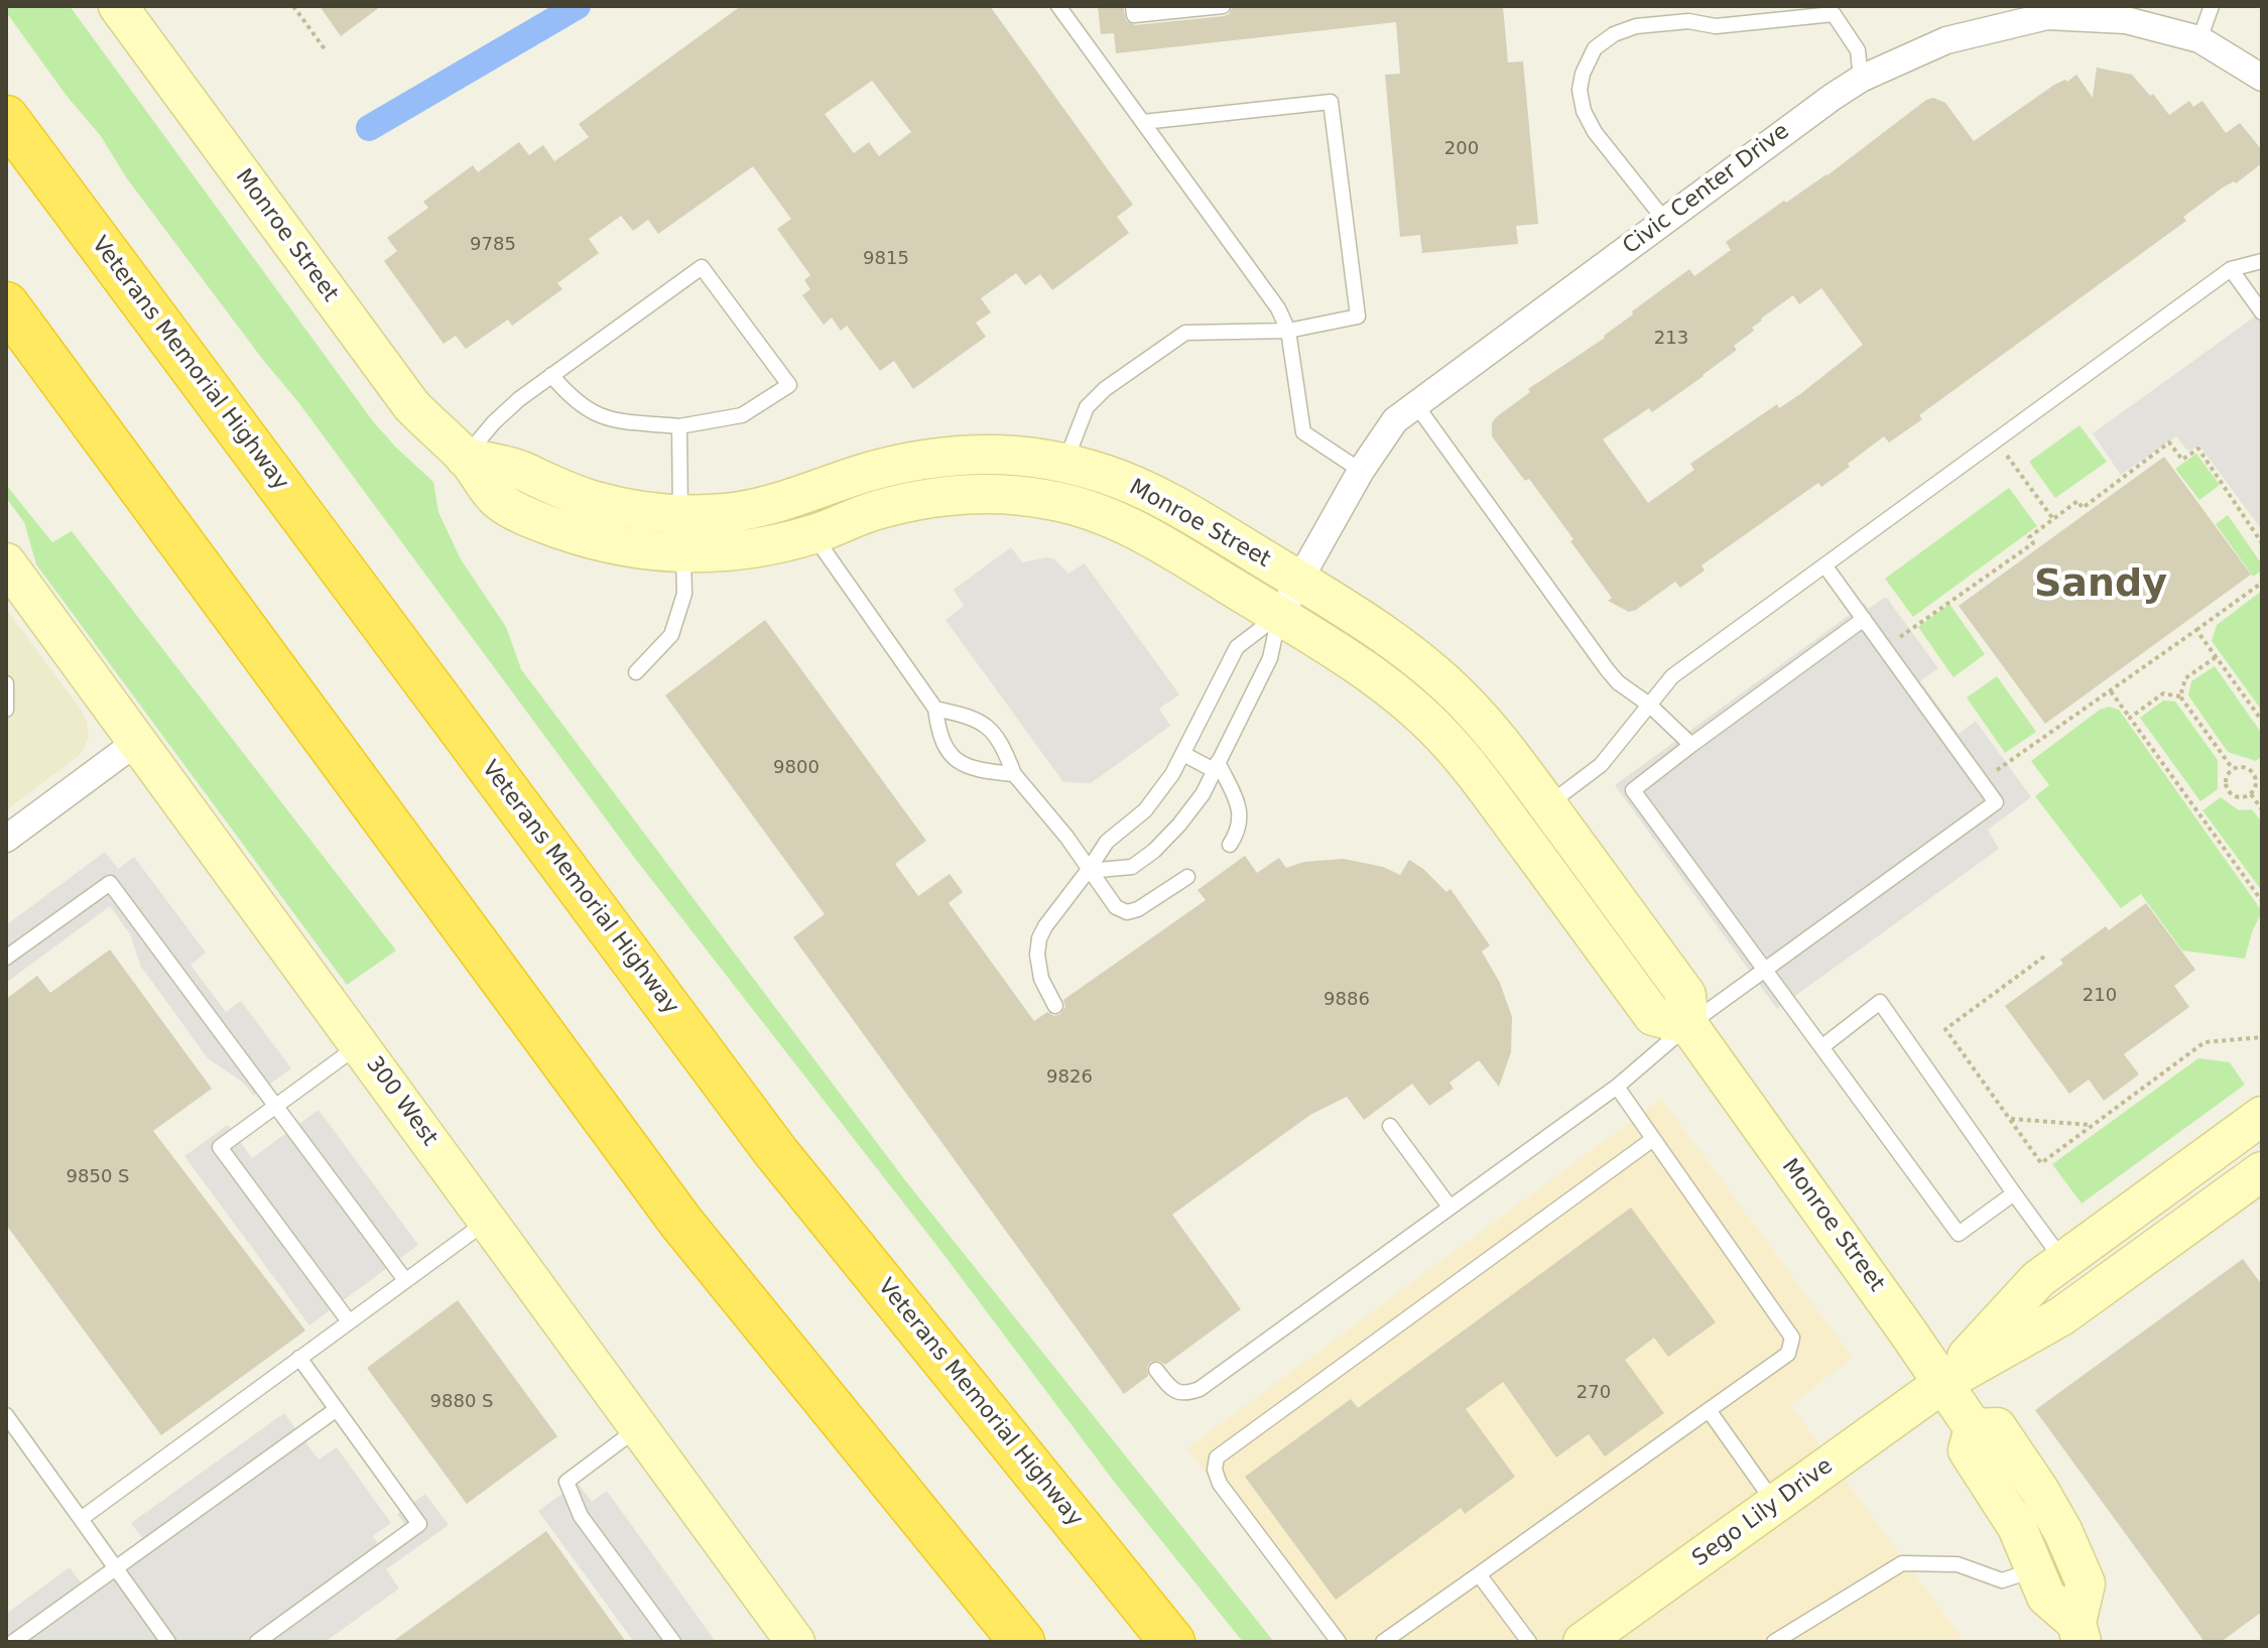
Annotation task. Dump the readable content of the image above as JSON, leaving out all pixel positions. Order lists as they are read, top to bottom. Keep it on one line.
{"streets":{"highway":["Veterans Memorial Highway"],"street":["Civic Center Drive","Monroe Street","300 West","Sego Lily Drive"]},"crossings":[["Civic Center Drive","Monroe Street"],["Monroe Street","Sego Lily Drive"]],"districts":["Sandy"],"house_numbers":["200","9785","9815","213","9800","210","9886","9826","9850 S","270","9880 S"]}
